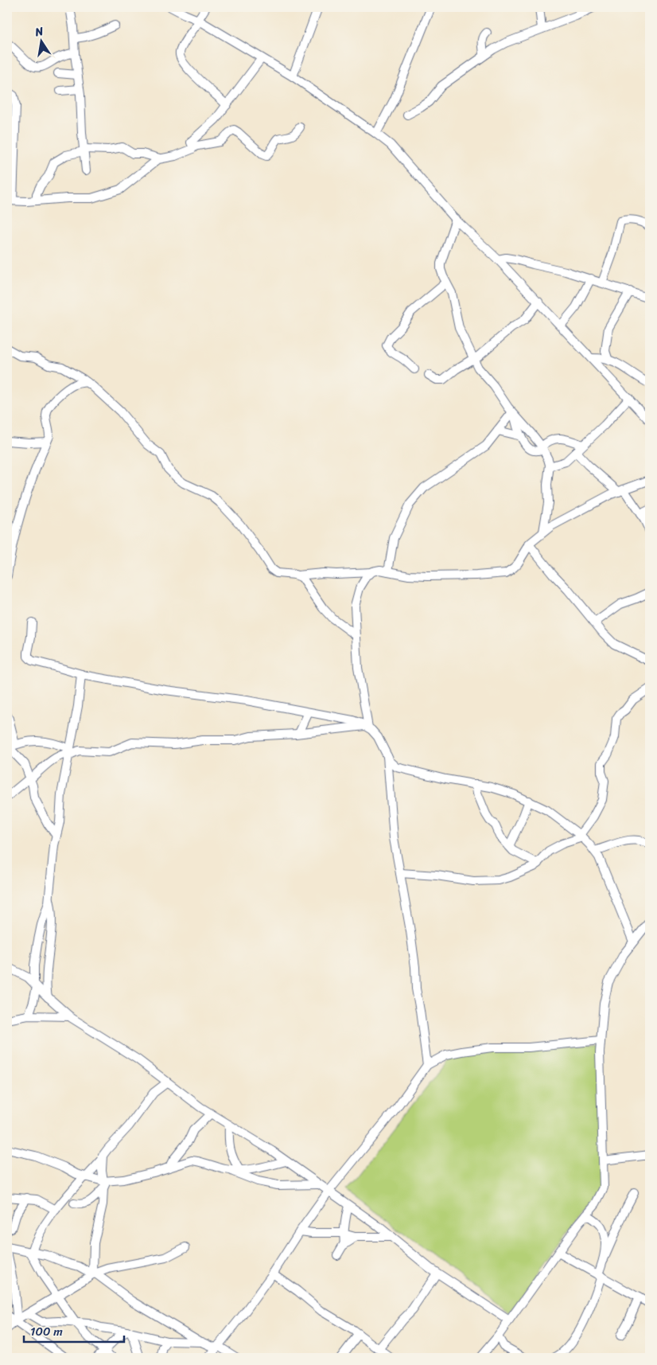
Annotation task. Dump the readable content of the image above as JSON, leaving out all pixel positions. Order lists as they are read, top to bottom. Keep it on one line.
{"scale_bar":"100 m","north":"top"}
